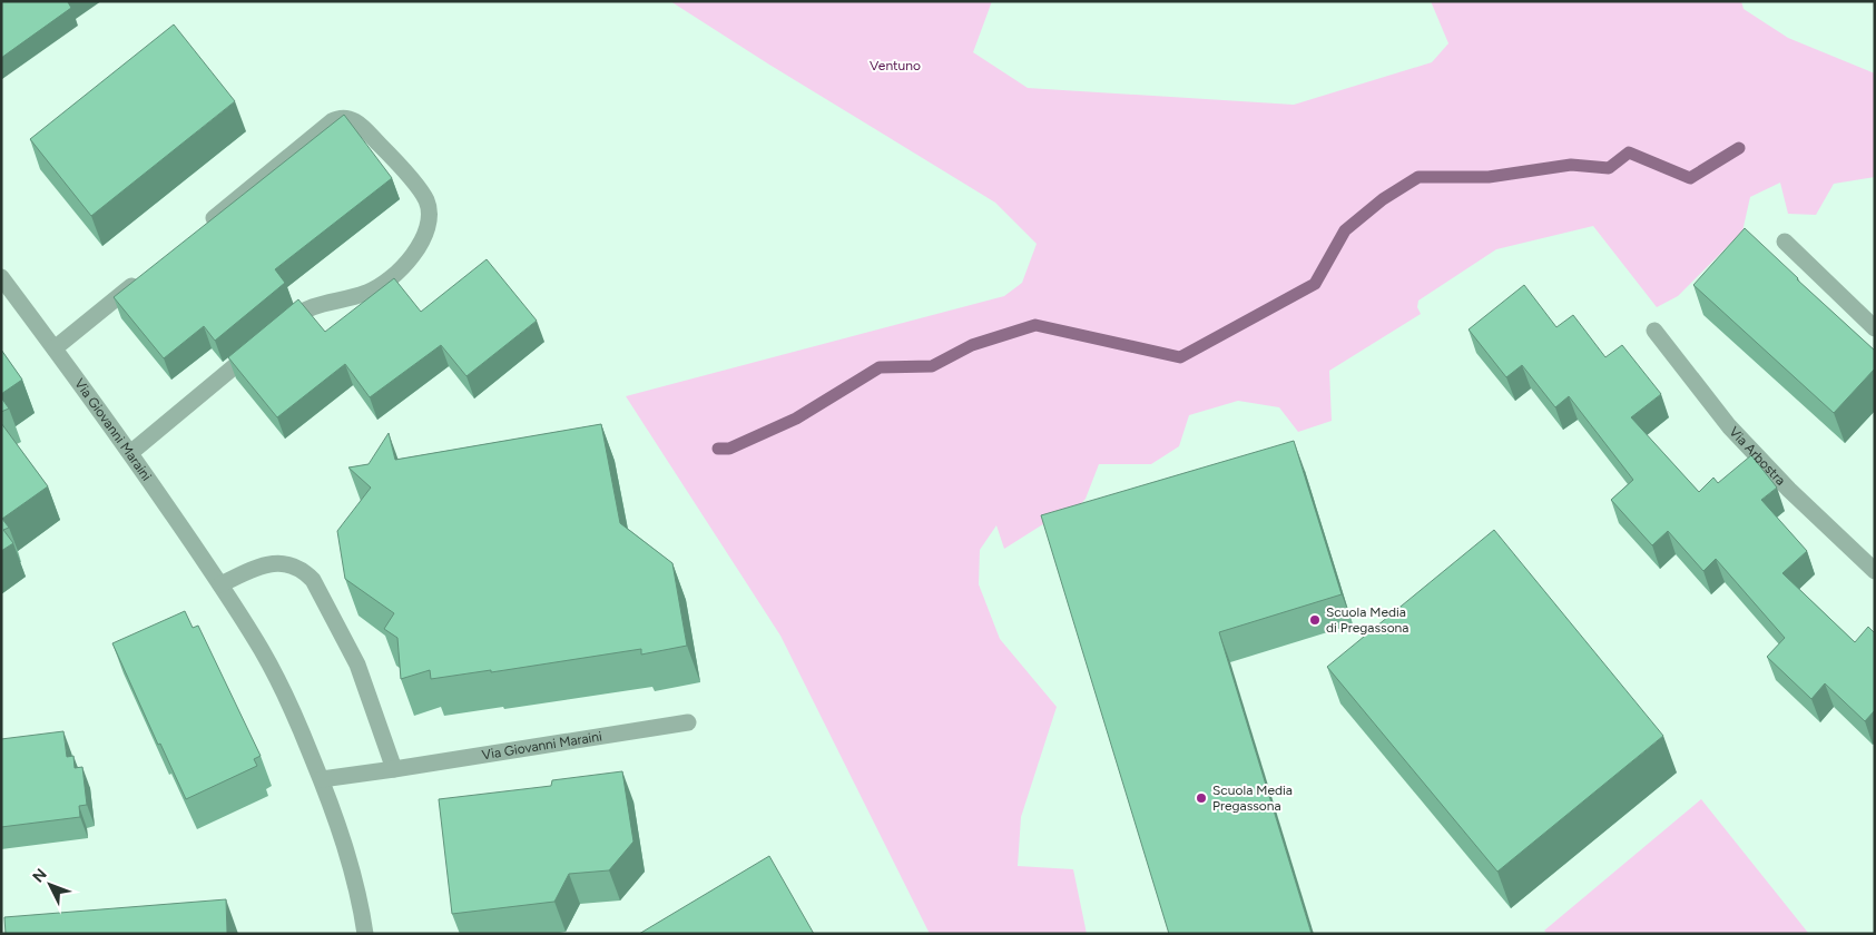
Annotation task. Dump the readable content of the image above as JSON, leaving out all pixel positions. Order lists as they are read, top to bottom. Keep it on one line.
{"streets":{"street":["Via Giovanni Maraini","Via Arbostra"]},"parks":["Ventuno"],"places":["Scuola Media di Pregassona","Scuola Media Pregassona"],"north":"top left"}
